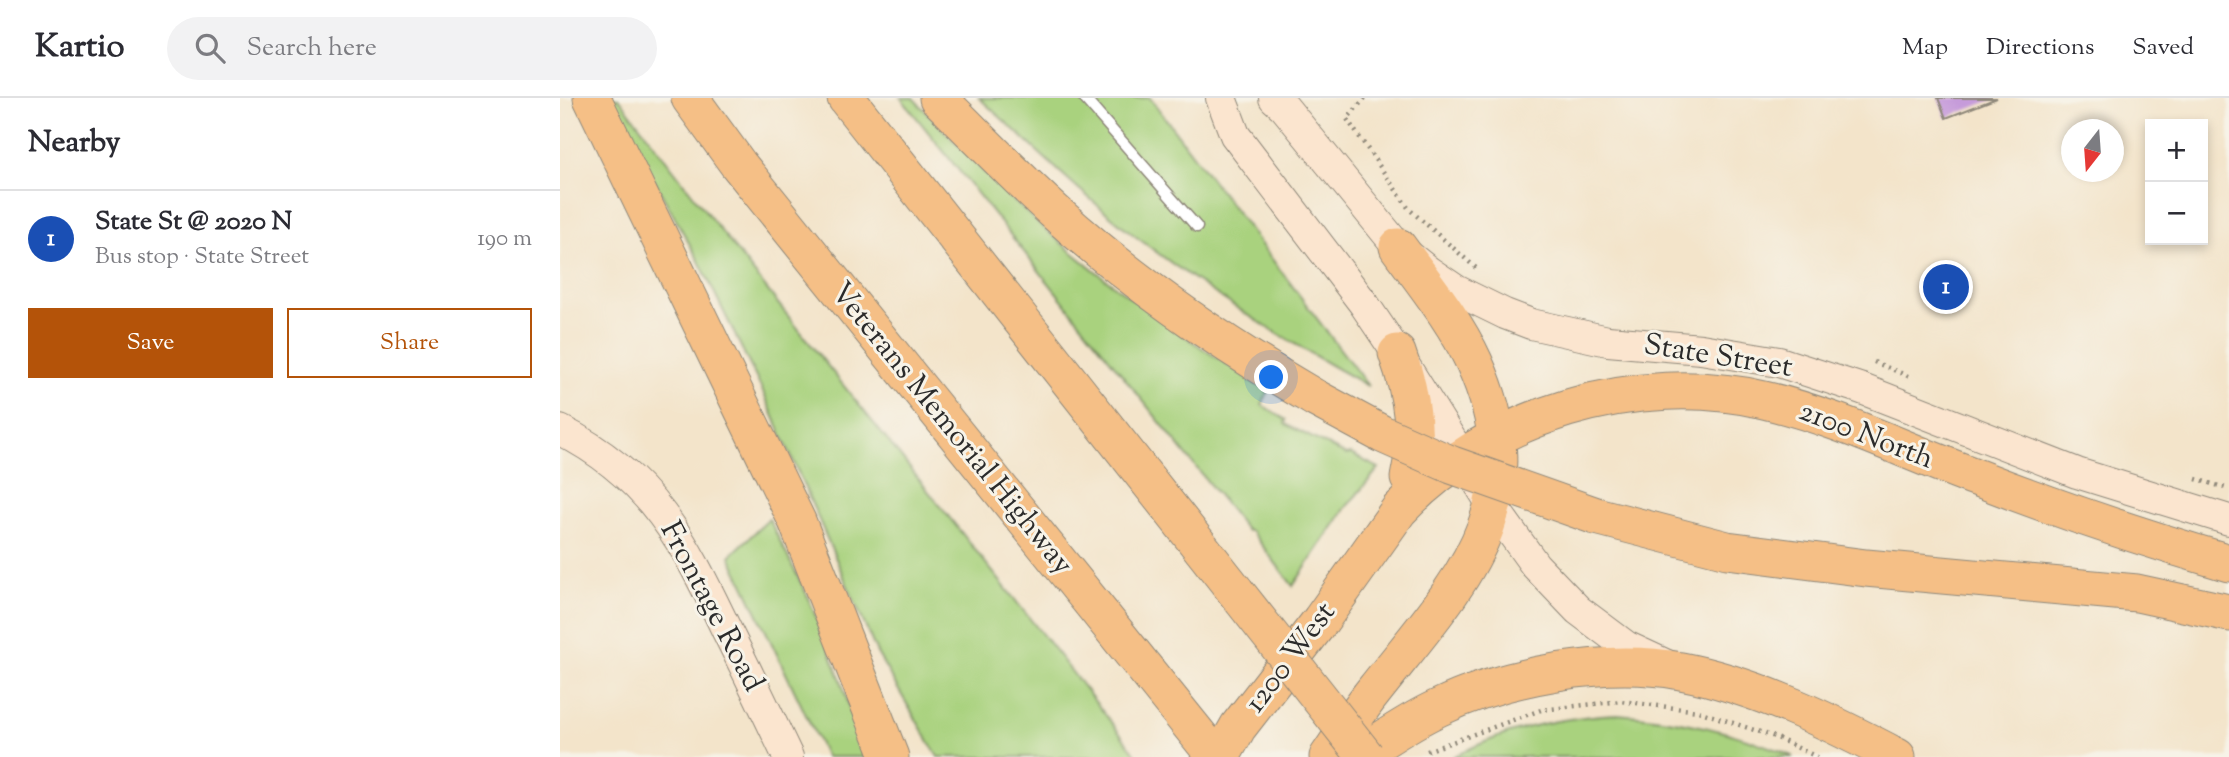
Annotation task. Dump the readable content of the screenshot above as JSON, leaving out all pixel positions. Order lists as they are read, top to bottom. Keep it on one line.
{"streets":{"highway":["Veterans Memorial Highway","2100 North","1200 West"],"main road":["State Street","Frontage Road"]},"crossings":[["Veterans Memorial Highway","1200 West"],["2100 North","1200 West"]],"north":"bottom","page":{"header":"Kartio","search":"Search here","nav":["Map","Directions","Saved"],"heading":"Nearby","map_buttons":["+","−"],"list":[{"mark":"1","name":"State St @ 2020 N","note":"Bus stop · State Street","value":"190 m"}],"pins":"1","buttons":["Save","Share"]}}
